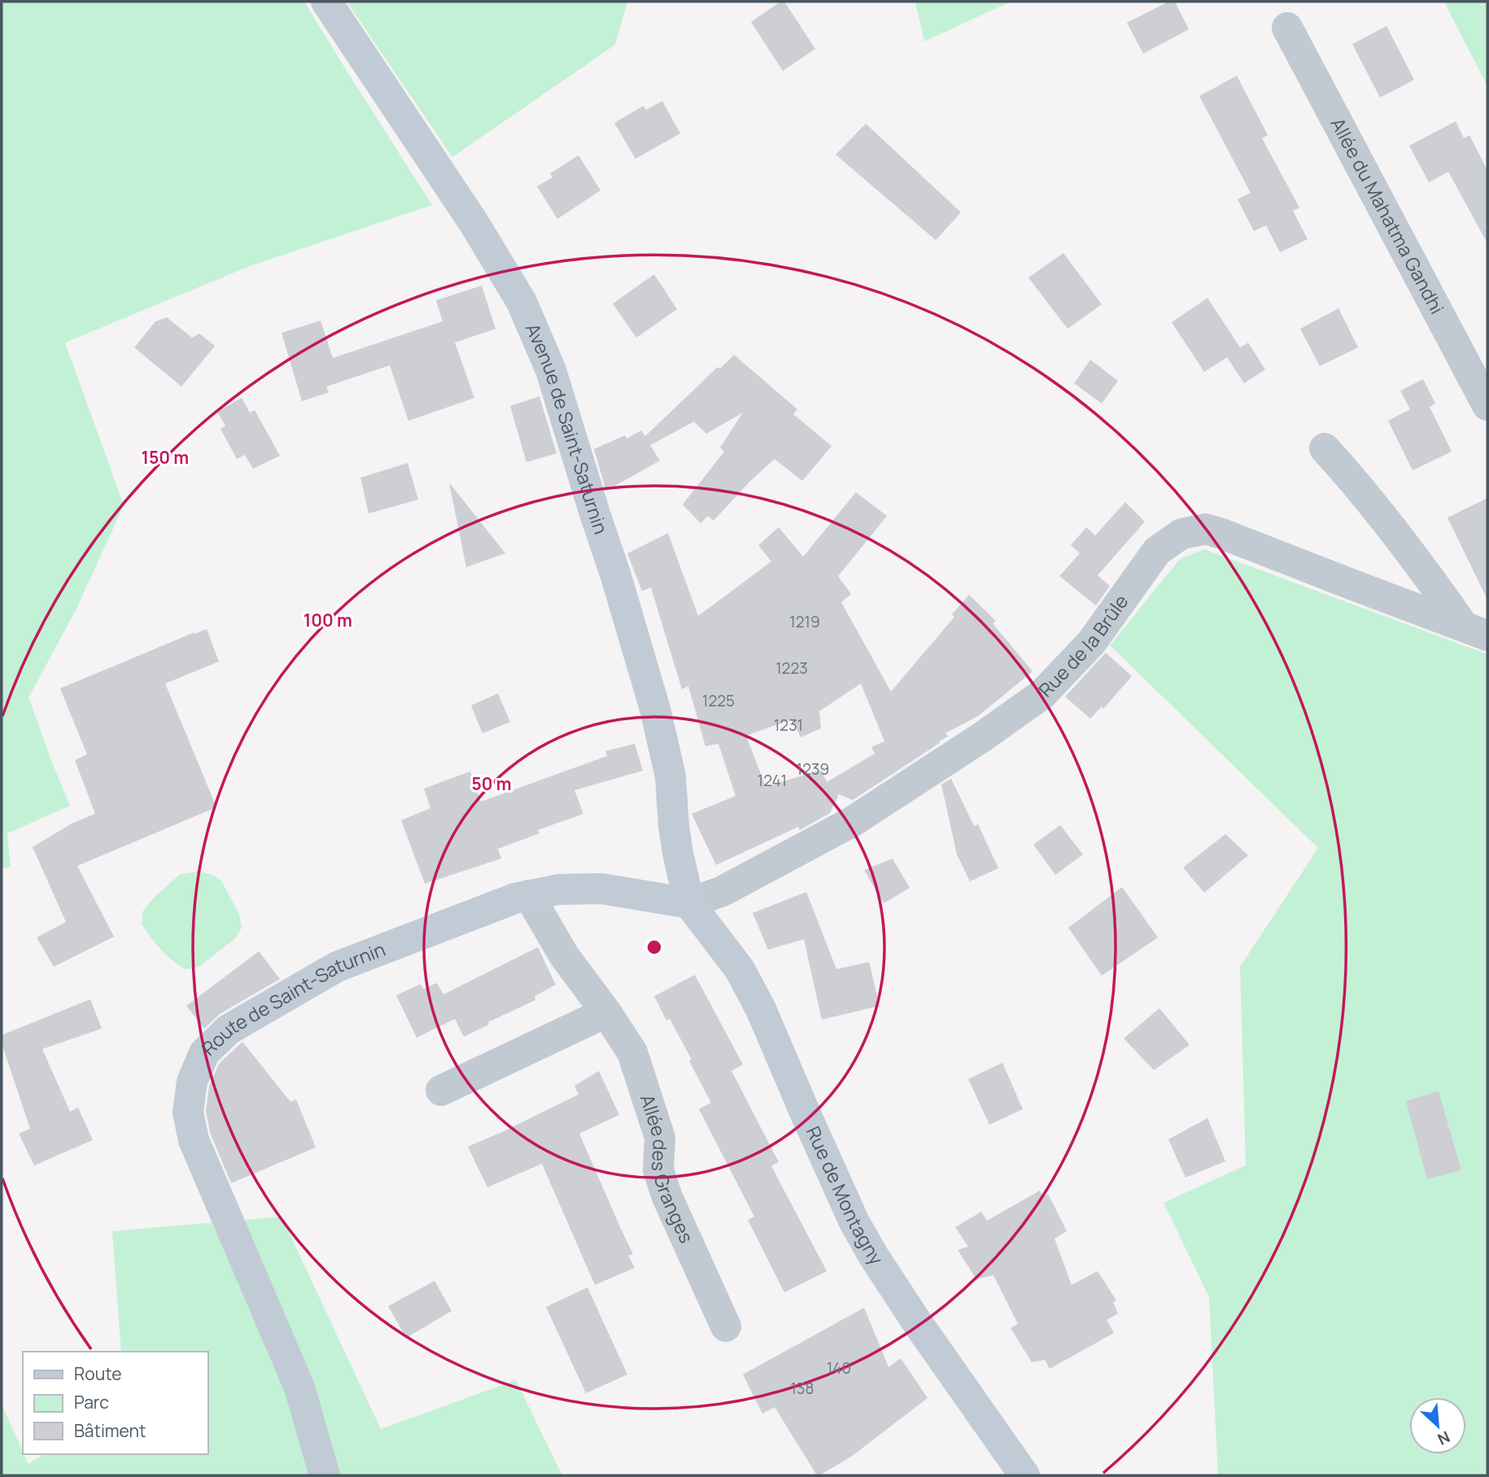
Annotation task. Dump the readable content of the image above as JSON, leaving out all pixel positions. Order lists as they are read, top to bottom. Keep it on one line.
{"streets":{"main road":["Avenue de Saint-Saturnin","Route de Saint-Saturnin","Rue de Montagny"],"street":["Allée du Mahatma Gandhi","Rue de la Brûle","Allée des Granges"]},"crossings":[["Avenue de Saint-Saturnin","Rue de la Brûle"],["Avenue de Saint-Saturnin","Route de Saint-Saturnin"],["Avenue de Saint-Saturnin","Rue de Montagny"],["Rue de la Brûle","Route de Saint-Saturnin"],["Rue de la Brûle","Rue de Montagny"],["Route de Saint-Saturnin","Allée des Granges"],["Route de Saint-Saturnin","Rue de Montagny"]],"house_numbers":["1219","1223","1225","1231","1239","1241","140","138"],"legend":["Route","Parc","Bâtiment"],"north":"bottom right","rings":["150 m","100 m","50 m"]}
